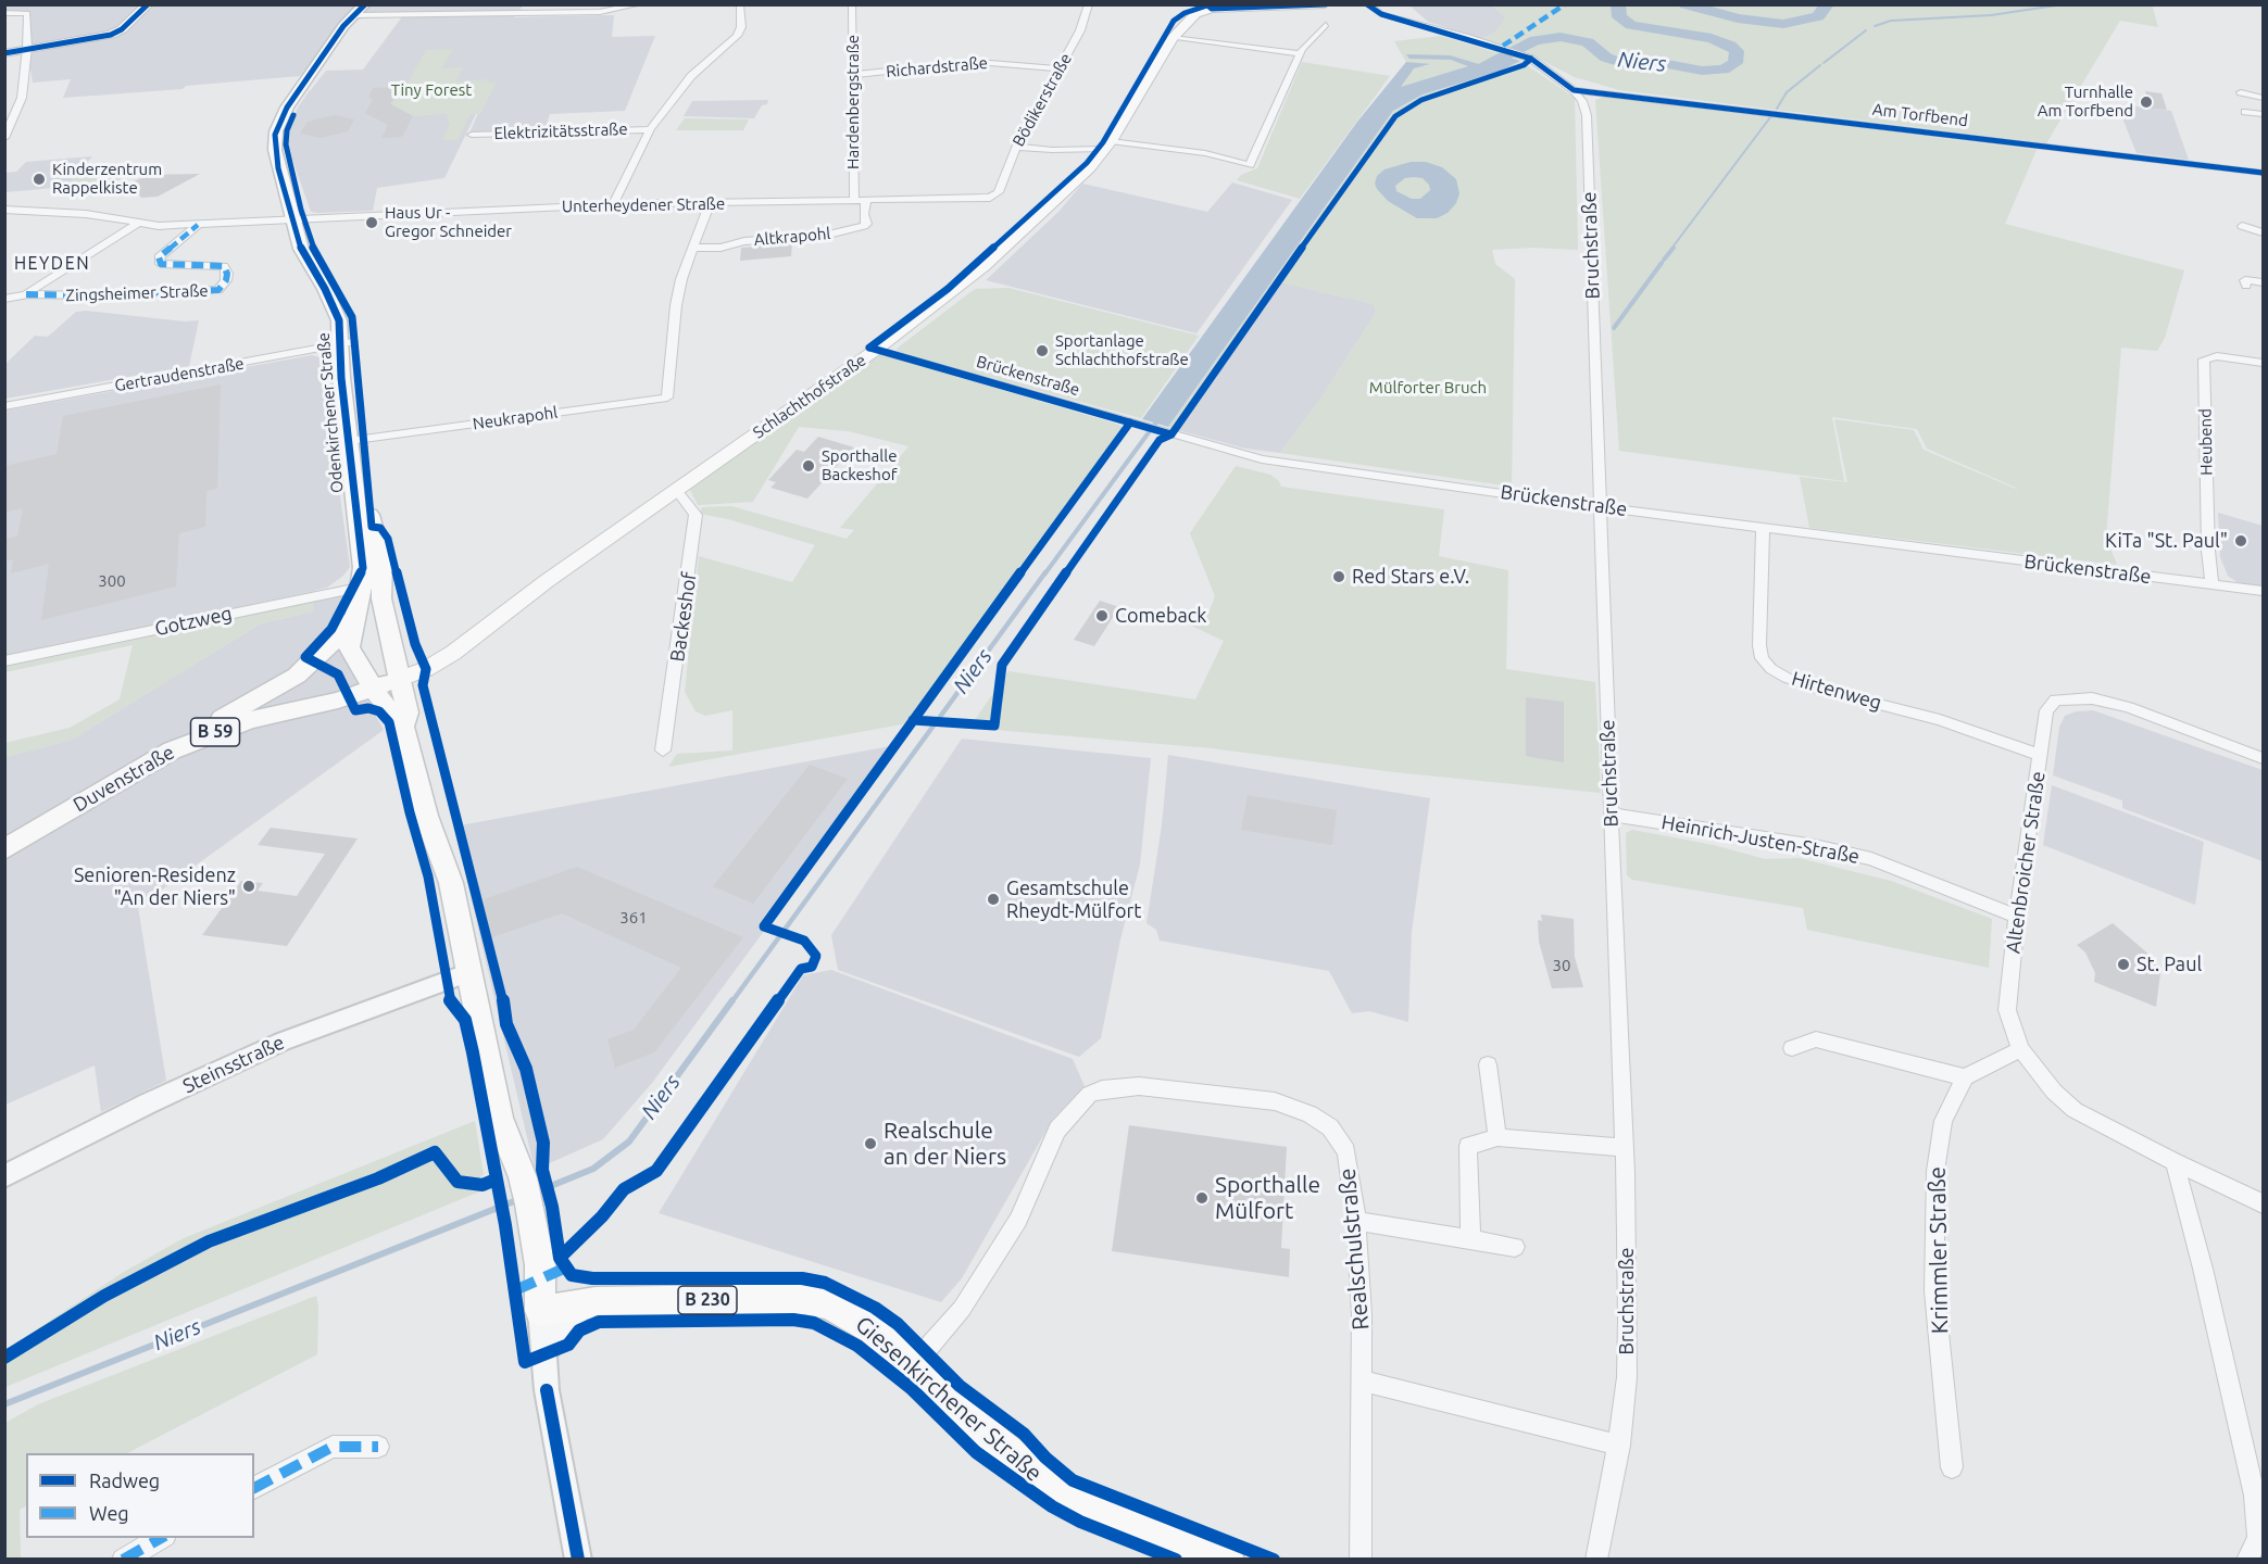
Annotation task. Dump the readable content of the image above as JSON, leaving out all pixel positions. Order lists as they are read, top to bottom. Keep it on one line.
{"streets":{"main road":["Schlachthofstraße","Odenkirchener Straße","B 59","Duvenstraße","B 230","Giesenkirchener Straße"],"street":["Richardstraße","Bödikerstraße","Hardenbergstraße","Am Torfbend","Elektrizitätsstraße","Unterheydener Straße","Altkrapohl","Bruchstraße","Zingsheimer Straße","Gertraudenstraße","Brückenstraße","Neukrapohl","Heubend","Backeshof","Gotzweg","Hirtenweg","Heinrich-Justen-Straße","Altenbroicher Straße","Steinsstraße","Realschulstraße","Krimmler Straße"]},"crossings":[["Richardstraße","Bödikerstraße"],["Richardstraße","Hardenbergstraße"],["Bödikerstraße","Unterheydener Straße"],["Hardenbergstraße","Unterheydener Straße"],["Am Torfbend","Bruchstraße"],["Unterheydener Straße","Altkrapohl"],["Unterheydener Straße","Zingsheimer Straße"],["Unterheydener Straße","Odenkirchener Straße"],["Altkrapohl","Neukrapohl"],["Bruchstraße","Brückenstraße"],["Bruchstraße","Heinrich-Justen-Straße"],["Gertraudenstraße","Odenkirchener Straße"],["Brückenstraße","Schlachthofstraße"],["Brückenstraße","Heubend"],["Brückenstraße","Hirtenweg"],["Schlachthofstraße","Odenkirchener Straße"],["Schlachthofstraße","Backeshof"],["Schlachthofstraße","B 59"],["Schlachthofstraße","Duvenstraße"],["Odenkirchener Straße","Neukrapohl"],["Odenkirchener Straße","Gotzweg"],["Odenkirchener Straße","B 59"],["Odenkirchener Straße","Duvenstraße"],["Hirtenweg","Altenbroicher Straße"],["B 59","Duvenstraße"],["Heinrich-Justen-Straße","Altenbroicher Straße"],["Realschulstraße","Giesenkirchener Straße"]],"districts":["HEYDEN"],"water":["Niers"],"parks":["Tiny Forest","Mülforter Bruch"],"places":["Turnhalle Am Torfbend","Kinderzentrum Rappelkiste","Haus Ur - Gregor Schneider","Sportanlage Schlachthofstraße","Sporthalle Backeshof","KiTa \"St. Paul\"","Red Stars e.V.","Comeback","Senioren-Residenz \"An der Niers\"","Gesamtschule Rheydt-Mülfort","St. Paul","Realschule an der Niers","Sporthalle Mülfort"],"house_numbers":["300","361","30"],"legend":["Radweg","Weg"]}
